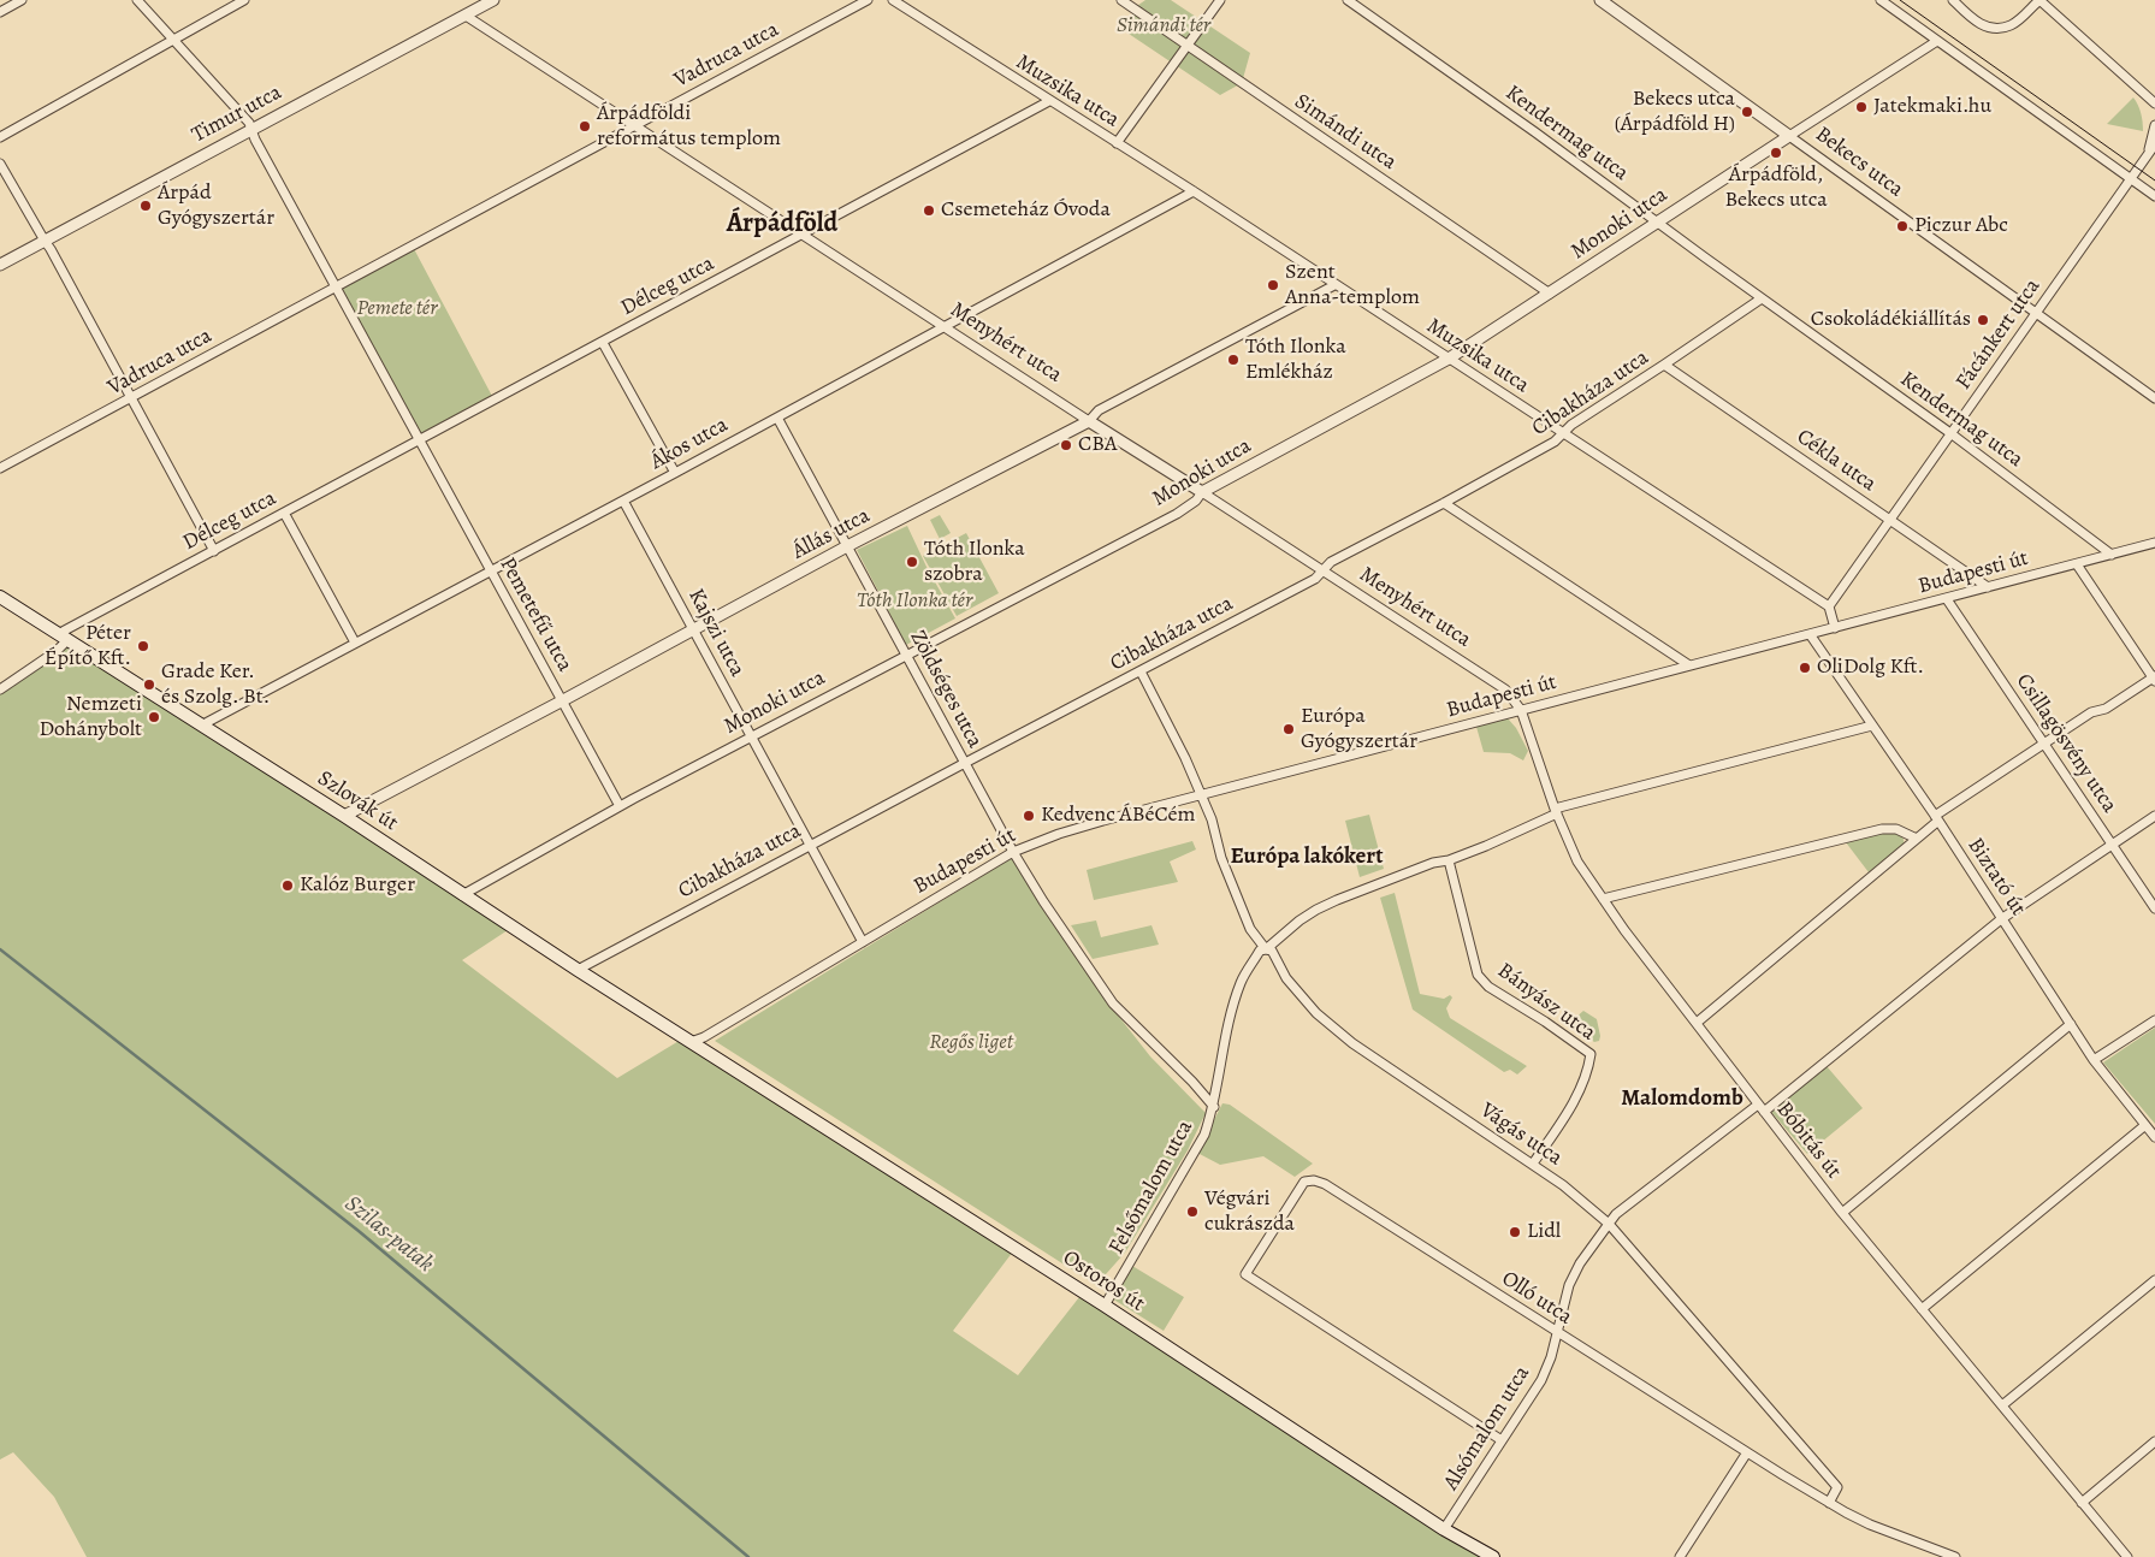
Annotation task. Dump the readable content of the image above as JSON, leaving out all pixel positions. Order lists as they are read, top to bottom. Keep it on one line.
{"streets":{"main road":["Szlovák út","Ostoros út"],"street":["Vadruca utca","Muzsika utca","Timur utca","Simándi utca","Kendermag utca","Bekecs utca","Monoki utca","Délceg utca","Fácánkert utca","Menyhért utca","Cibakháza utca","Ákos utca","Cékla utca","Állás utca","Budapesti út","Pemetefű utca","Kajszi utca","Zöldséges utca","Csillagösvény utca","Biztató út","Bányász utca","Vágás utca","Bóbitás út","Felsőmalom utca","Olló utca","Alsómalom utca"]},"crossings":[["Vadruca utca","Menyhért utca"],["Muzsika utca","Monoki utca"],["Muzsika utca","Délceg utca"],["Muzsika utca","Fácánkert utca"],["Muzsika utca","Cibakháza utca"],["Muzsika utca","Ákos utca"],["Muzsika utca","Állás utca"],["Timur utca","Menyhért utca"],["Simándi utca","Monoki utca"],["Kendermag utca","Monoki utca"],["Kendermag utca","Fácánkert utca"],["Kendermag utca","Cibakháza utca"],["Kendermag utca","Budapesti út"],["Bekecs utca","Monoki utca"],["Bekecs utca","Fácánkert utca"],["Monoki utca","Menyhért utca"],["Monoki utca","Pemetefű utca"],["Monoki utca","Kajszi utca"],["Monoki utca","Zöldséges utca"],["Monoki utca","Szlovák út"],["Délceg utca","Menyhért utca"],["Délceg utca","Pemetefű utca"],["Délceg utca","Szlovák út"],["Fácánkert utca","Cékla utca"],["Menyhért utca","Cibakháza utca"],["Menyhért utca","Ákos utca"],["Menyhért utca","Állás utca"],["Menyhért utca","Budapesti út"],["Menyhért utca","Bóbitás út"],["Cibakháza utca","Cékla utca"],["Cibakháza utca","Kajszi utca"],["Cibakháza utca","Zöldséges utca"],["Cibakháza utca","Szlovák út"],["Cibakháza utca","Vágás utca"],["Ákos utca","Pemetefű utca"],["Ákos utca","Kajszi utca"],["Ákos utca","Zöldséges utca"],["Ákos utca","Szlovák út"],["Cékla utca","Budapesti út"],["Állás utca","Pemetefű utca"],["Állás utca","Kajszi utca"],["Állás utca","Zöldséges utca"],["Állás utca","Szlovák út"],["Budapesti út","Kajszi utca"],["Budapesti út","Zöldséges utca"],["Budapesti út","Csillagösvény utca"],["Budapesti út","Szlovák út"],["Budapesti út","Biztató út"],["Budapesti út","Vágás utca"],["Budapesti út","Bóbitás út"],["Budapesti út","Ostoros út"],["Zöldséges utca","Felsőmalom utca"],["Csillagösvény utca","Alsómalom utca"],["Szlovák út","Ostoros út"],["Biztató út","Felsőmalom utca"],["Biztató út","Alsómalom utca"],["Bányász utca","Vágás utca"],["Bányász utca","Felsőmalom utca"],["Vágás utca","Felsőmalom utca"],["Vágás utca","Alsómalom utca"],["Bóbitás út","Felsőmalom utca"],["Bóbitás út","Alsómalom utca"],["Felsőmalom utca","Ostoros út"],["Ostoros út","Alsómalom utca"],["Olló utca","Alsómalom utca"]],"districts":["Árpádföld","Európa lakókert","Malomdomb"],"water":["Szilas-patak"],"parks":["Simándi tér","Pemete tér","Tóth Ilonka tér","Regős liget"],"places":["Jatekmaki.hu","Bekecs utca (Árpádföld H)","Árpádföldi református templom","Árpádföld, Bekecs utca","Árpád Gyógyszertár","Csemeteház Óvoda","Piczur Abc","Szent Anna-templom","Csokoládékiállítás","Tóth Ilonka Emlékház","CBA","Tóth Ilonka szobra","Péter Építő Kft.","OliDolg Kft.","Grade Ker. és Szolg. Bt.","Nemzeti Dohánybolt","Európa Gyógyszertár","Kedvenc ÁBéCém","Kalóz Burger","Végvári cukrászda","Lidl"]}
